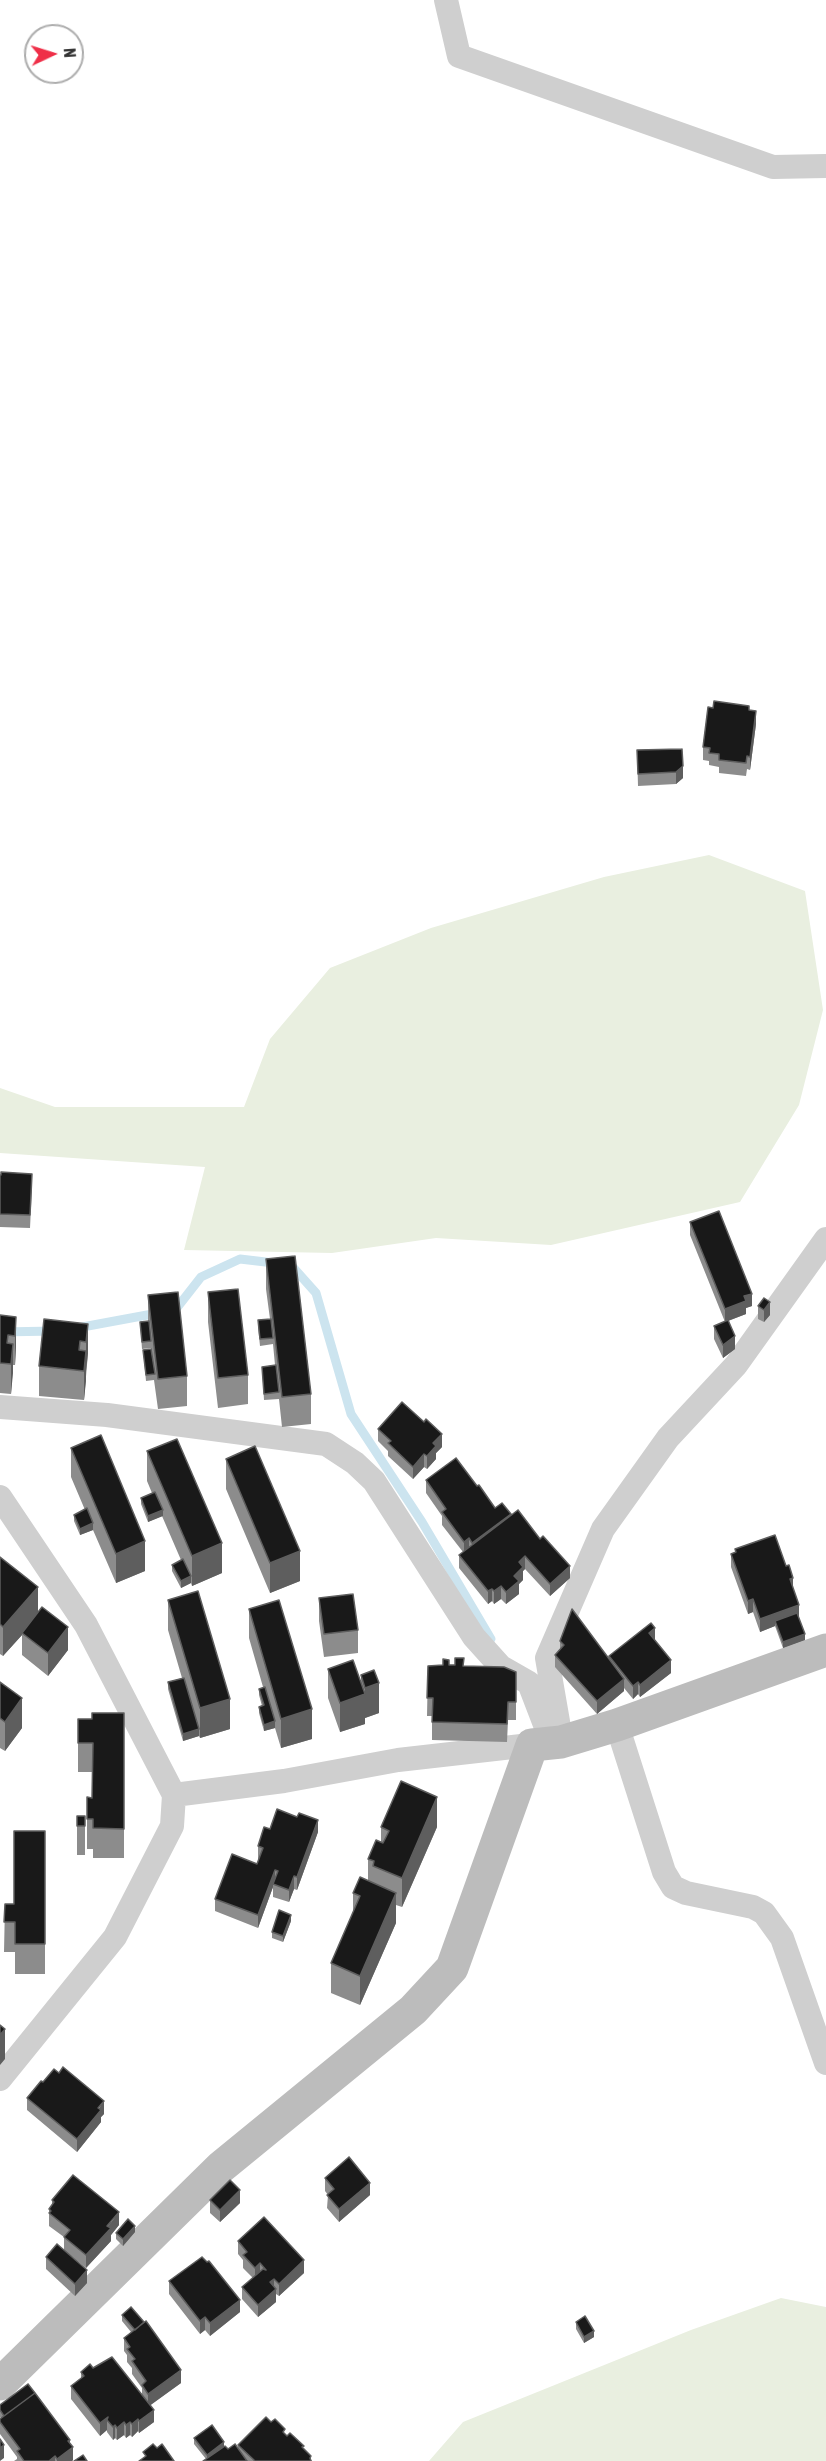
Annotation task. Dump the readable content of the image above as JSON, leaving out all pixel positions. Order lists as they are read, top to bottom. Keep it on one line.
{"north":"right"}
